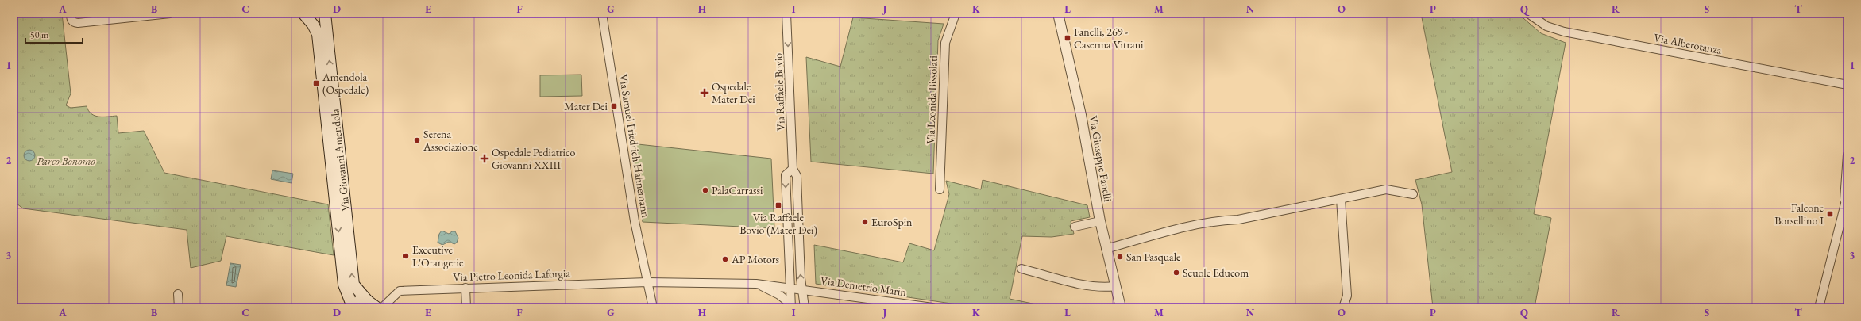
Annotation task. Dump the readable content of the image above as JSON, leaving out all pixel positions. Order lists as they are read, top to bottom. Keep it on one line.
{"streets":{"main road":["Via Giovanni Amendola"],"street":["Via Alberotanza","Via Raffaele Bovio","Via Leonida Bissolati","Via Samuel Friedrich Hahnemann","Via Giuseppe Fanelli","Via Pietro Leonida Laforgia","Via Demetrio Marin"]},"crossings":[["Via Raffaele Bovio","Via Demetrio Marin"],["Via Samuel Friedrich Hahnemann","Via Pietro Leonida Laforgia"],["Via Pietro Leonida Laforgia","Via Demetrio Marin"]],"parks":["Parco Bonomo"],"places":{"transit":["Fanelli, 269 - Caserma Vitrani","Amendola (Ospedale)","Mater Dei","Via Raffaele Bovio (Mater Dei)","Falcone Borsellino I"],"health":["Ospedale Mater Dei","Ospedale Pediatrico Giovanni XXIII"],"other":["Serena Associazione","PalaCarrassi","EuroSpin","Executive L'Orangerie","San Pasquale","AP Motors","Scuole Educom"]},"scale_bar":"50 m","grid":{"columns":["A","B","C","D","E","F","G","H","I","J","K","L","M","N","O","P","Q","R","S","T"],"rows":["1","2","3"]}}
